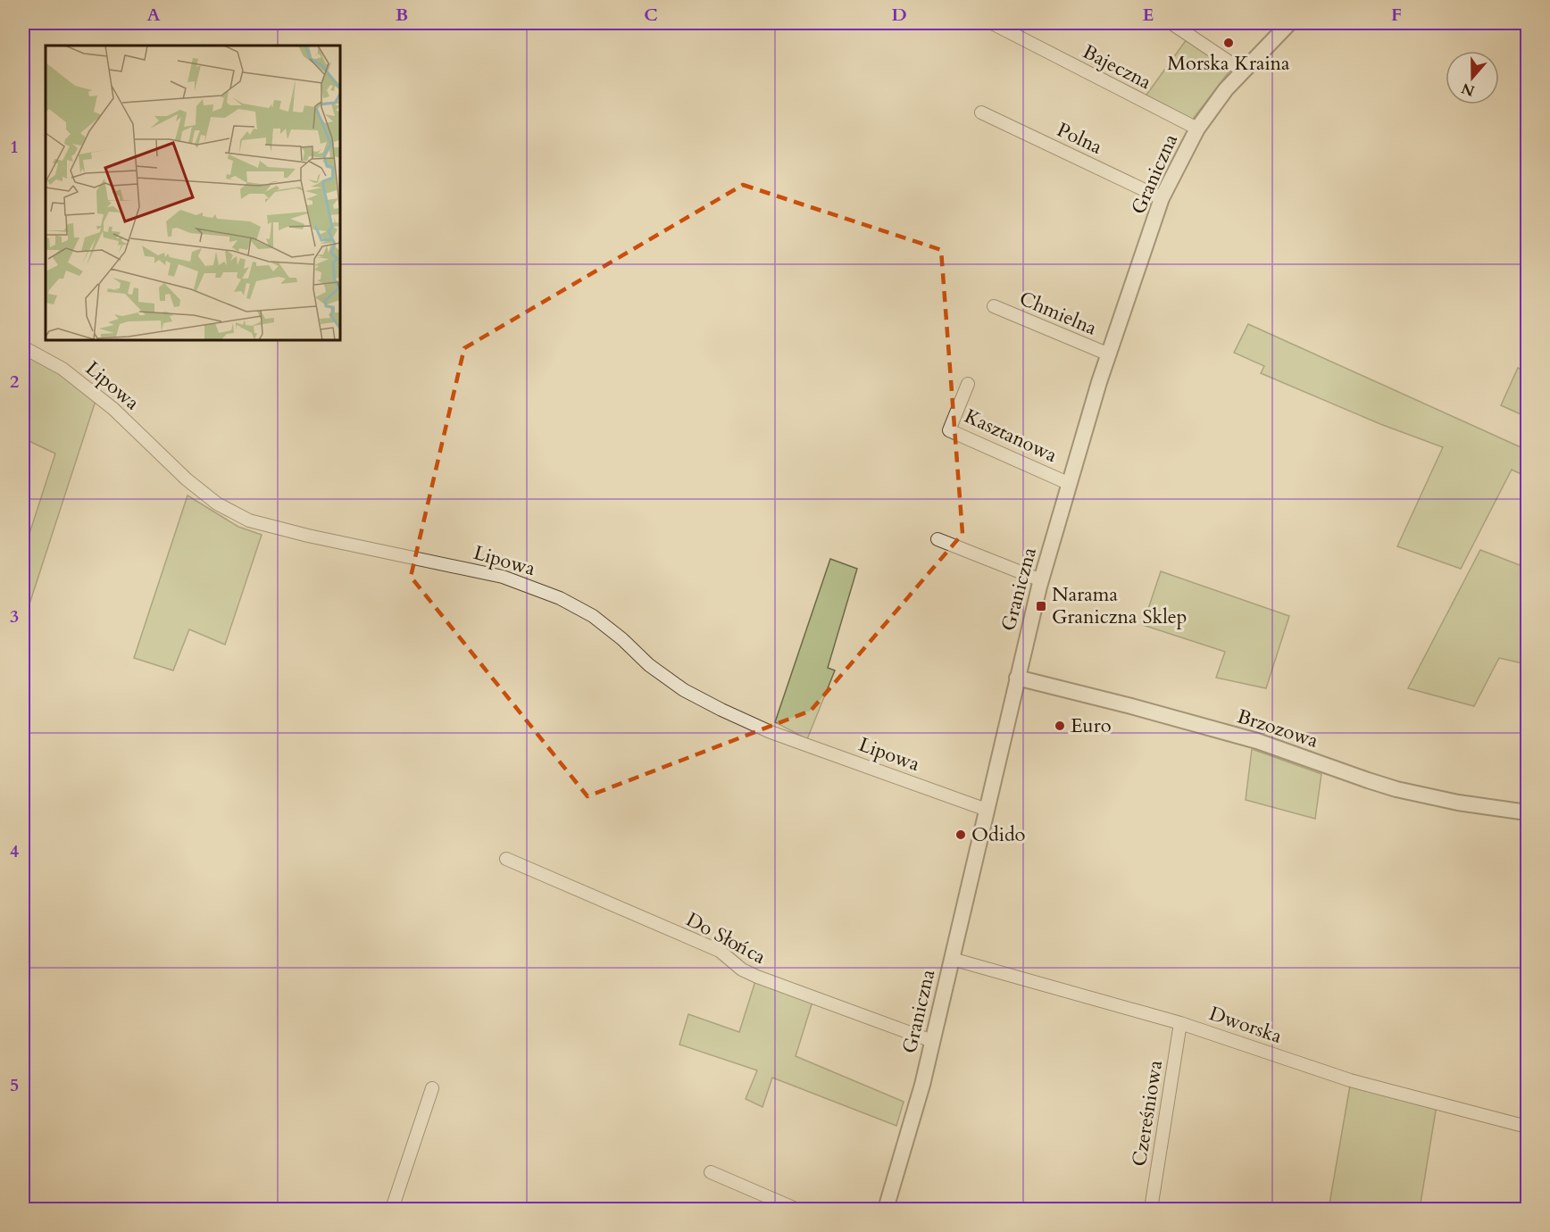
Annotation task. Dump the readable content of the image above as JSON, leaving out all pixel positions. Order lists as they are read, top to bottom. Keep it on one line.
{"streets":{"street":["Bajeczna","Polna","Graniczna","Chmielna","Lipowa","Kasztanowa","Brzozowa","Do Słońca","Dworska","Czereśniowa"]},"crossings":[["Bajeczna","Graniczna"],["Polna","Graniczna"],["Graniczna","Chmielna"],["Graniczna","Lipowa"],["Graniczna","Kasztanowa"],["Graniczna","Brzozowa"],["Graniczna","Do Słońca"],["Graniczna","Dworska"],["Dworska","Czereśniowa"]],"places":{"other":["Morska Kraina","Euro","Odido"],"transit":["Narama Graniczna Sklep"]},"north":"bottom","grid":{"columns":["A","B","C","D","E","F"],"rows":["1","2","3","4","5"]}}
